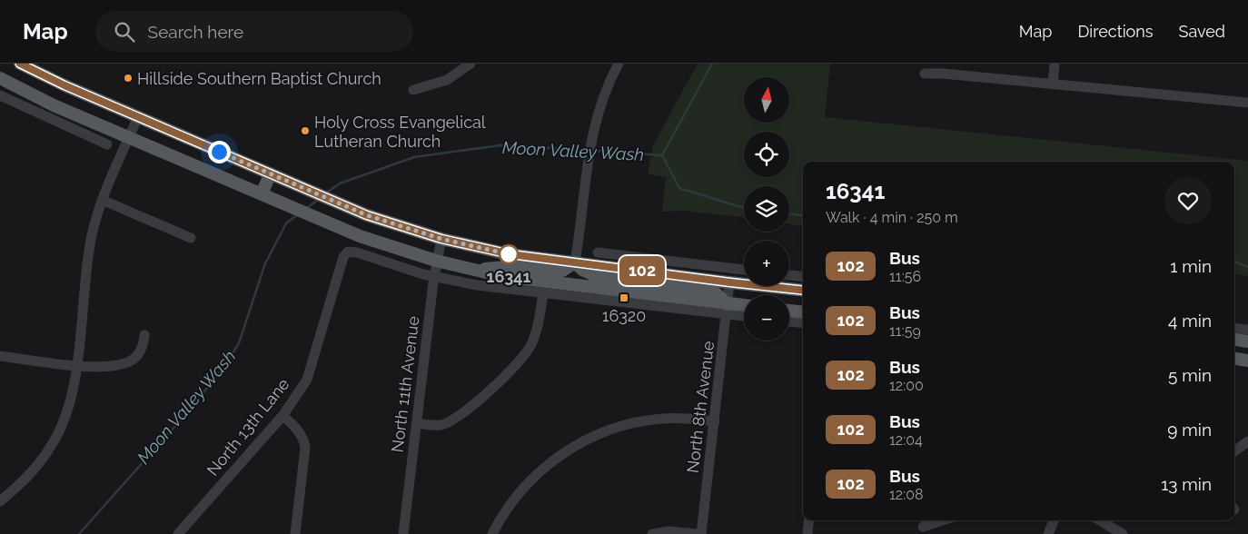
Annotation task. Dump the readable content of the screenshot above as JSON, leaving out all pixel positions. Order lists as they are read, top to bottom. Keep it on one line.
{"streets":{"street":["North 11th Avenue","North 8th Avenue","North 13th Lane"]},"crossings":[["North 11th Avenue","North 13th Lane"]],"water":["Moon Valley Wash"],"places":{"other":["Hillside Southern Baptist Church","Holy Cross Evangelical Lutheran Church","16341"],"transit":["16320"]},"lines":["bus line 102"],"north":"top","page":{"header":"Map","search":"Search here","nav":["Map","Directions","Saved"],"on_map":"102","map_buttons":["+","−"],"heading":["16341","Walk · 4 min · 250 m"],"list":[{"mark":"102","name":"Bus","note":"11:56","value":"1 min"},{"mark":"102","name":"Bus","note":"11:59","value":"4 min"},{"mark":"102","name":"Bus","note":"12:00","value":"5 min"},{"mark":"102","name":"Bus","note":"12:04","value":"9 min"},{"mark":"102","name":"Bus","note":"12:08","value":"13 min"}]}}
